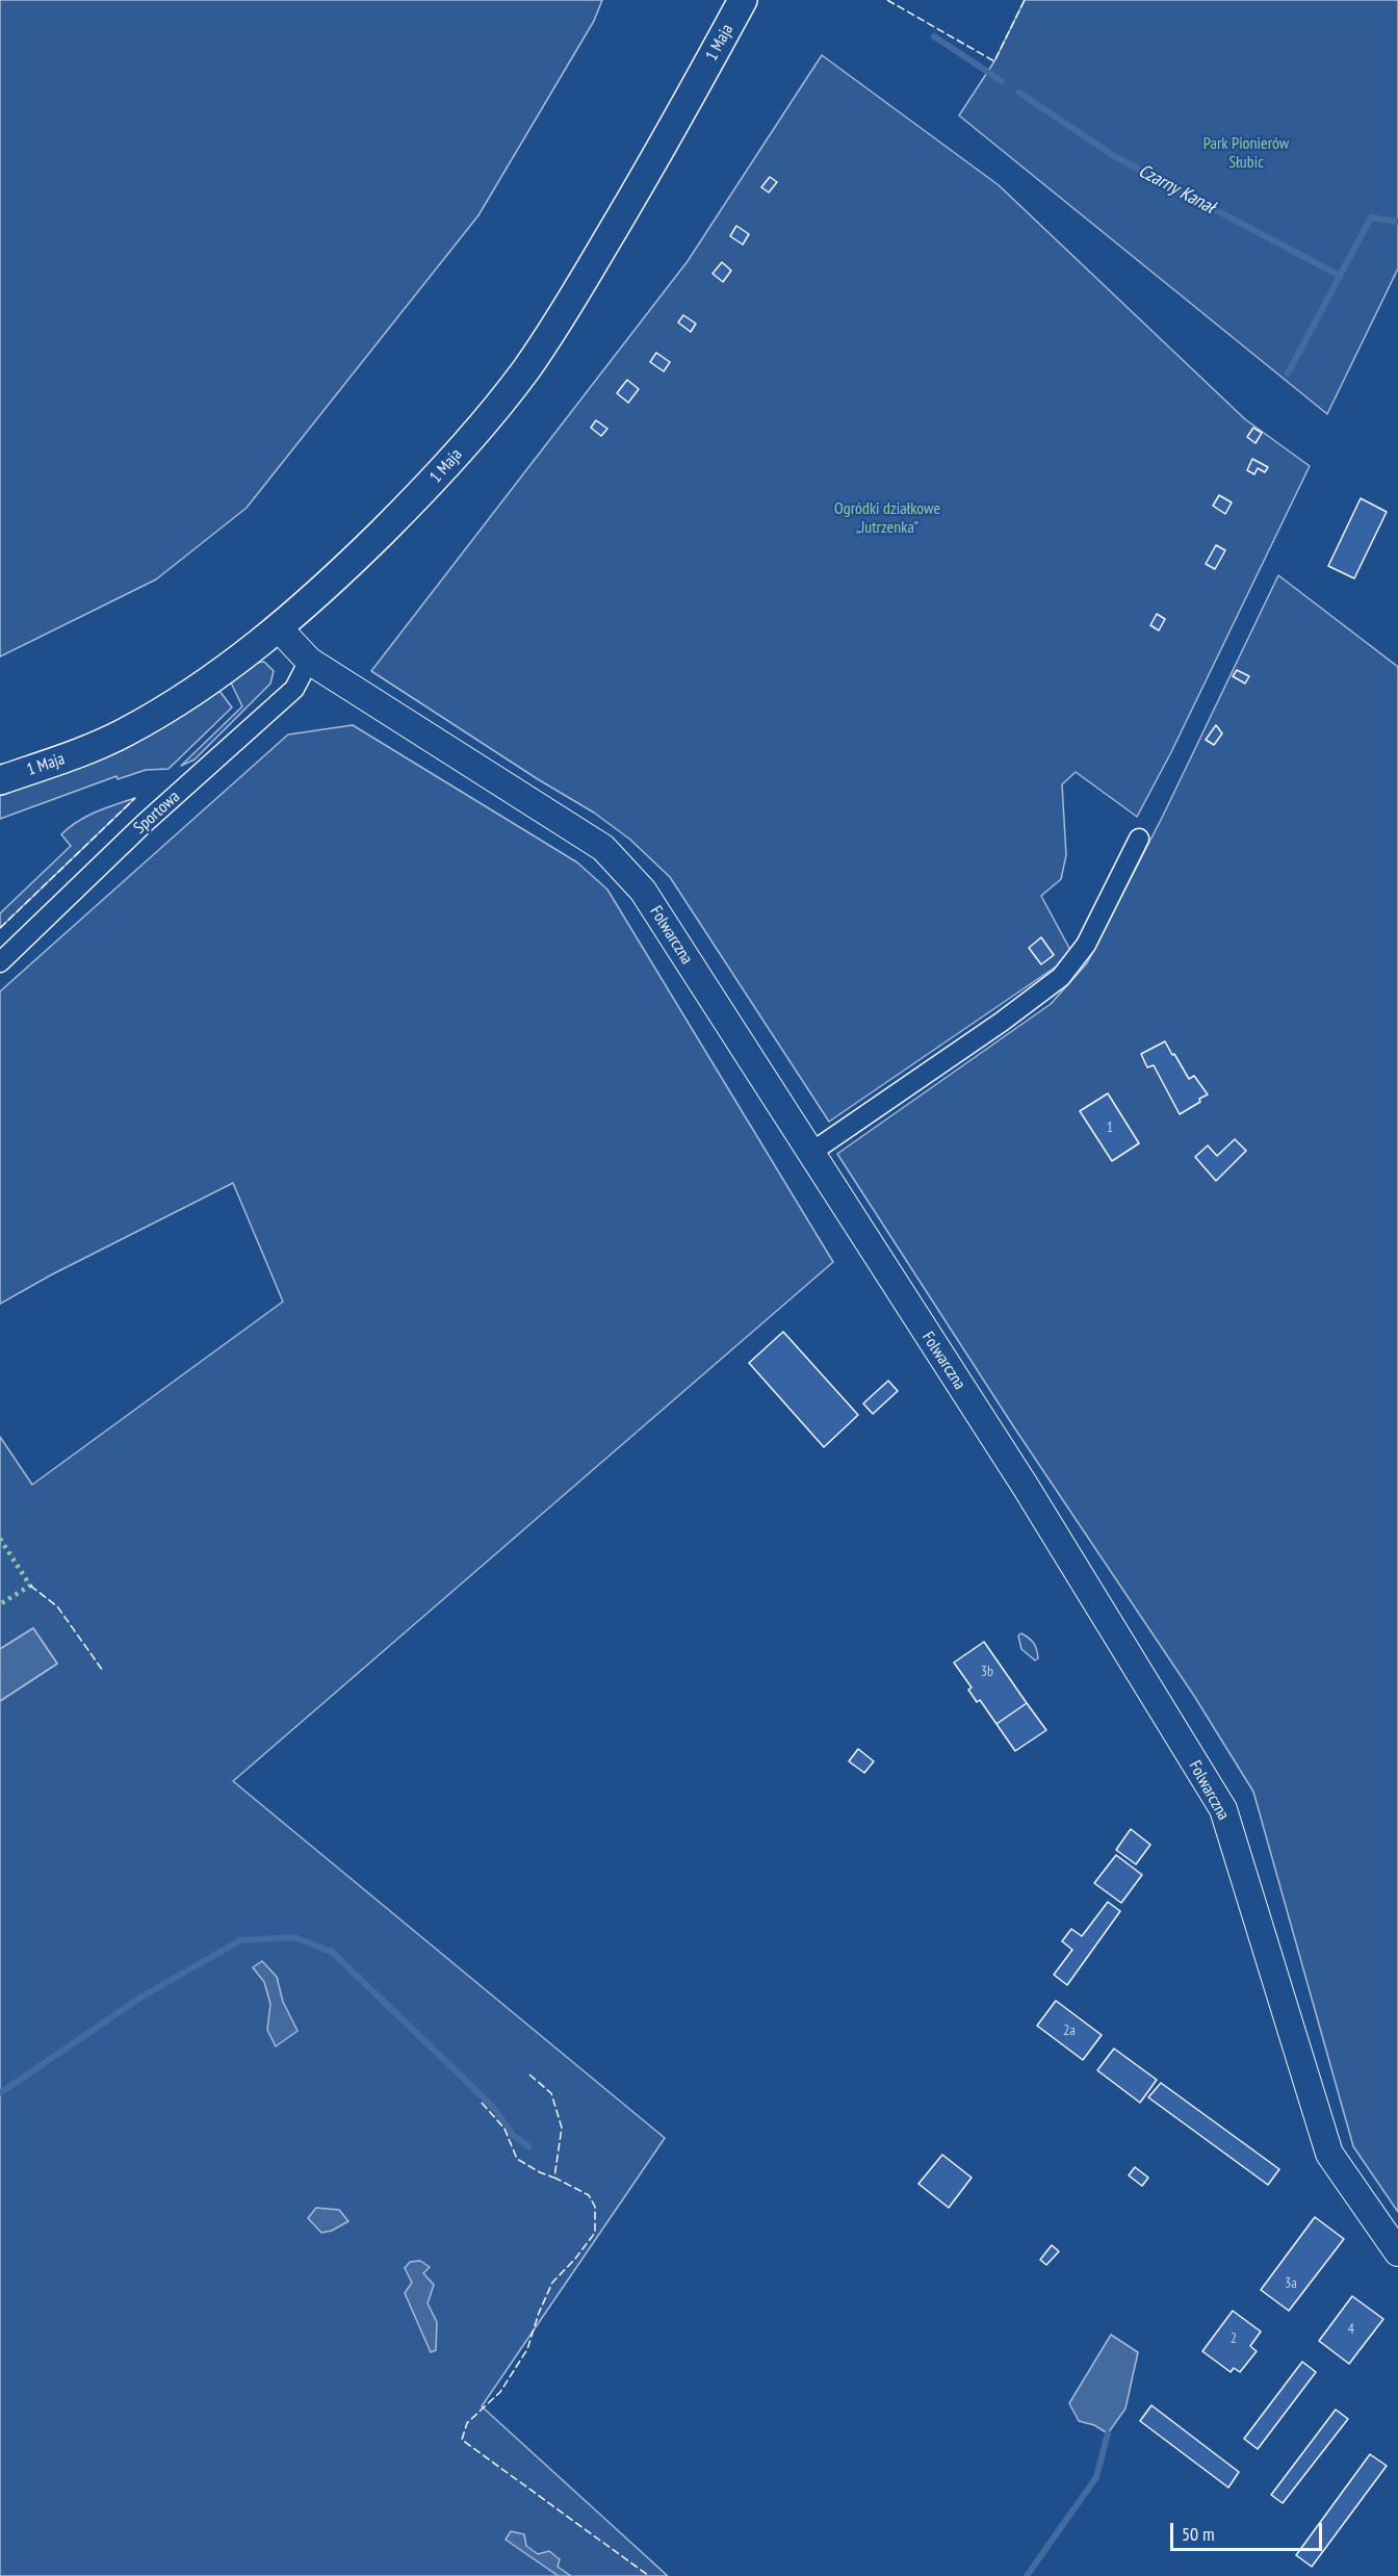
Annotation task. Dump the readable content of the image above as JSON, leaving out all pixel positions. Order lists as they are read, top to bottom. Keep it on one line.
{"streets":{"main road":["1 Maja"],"street":["Sportowa","Folwarczna"]},"crossings":[["1 Maja","Folwarczna"],["Sportowa","Folwarczna"]],"water":["Czarny Kanał"],"parks":["Park Pionierów Słubic","Ogródki działkowe „Jutrzenka”"],"house_numbers":["1","3b","2a","3a","4","2"],"scale_bar":"50 m"}
